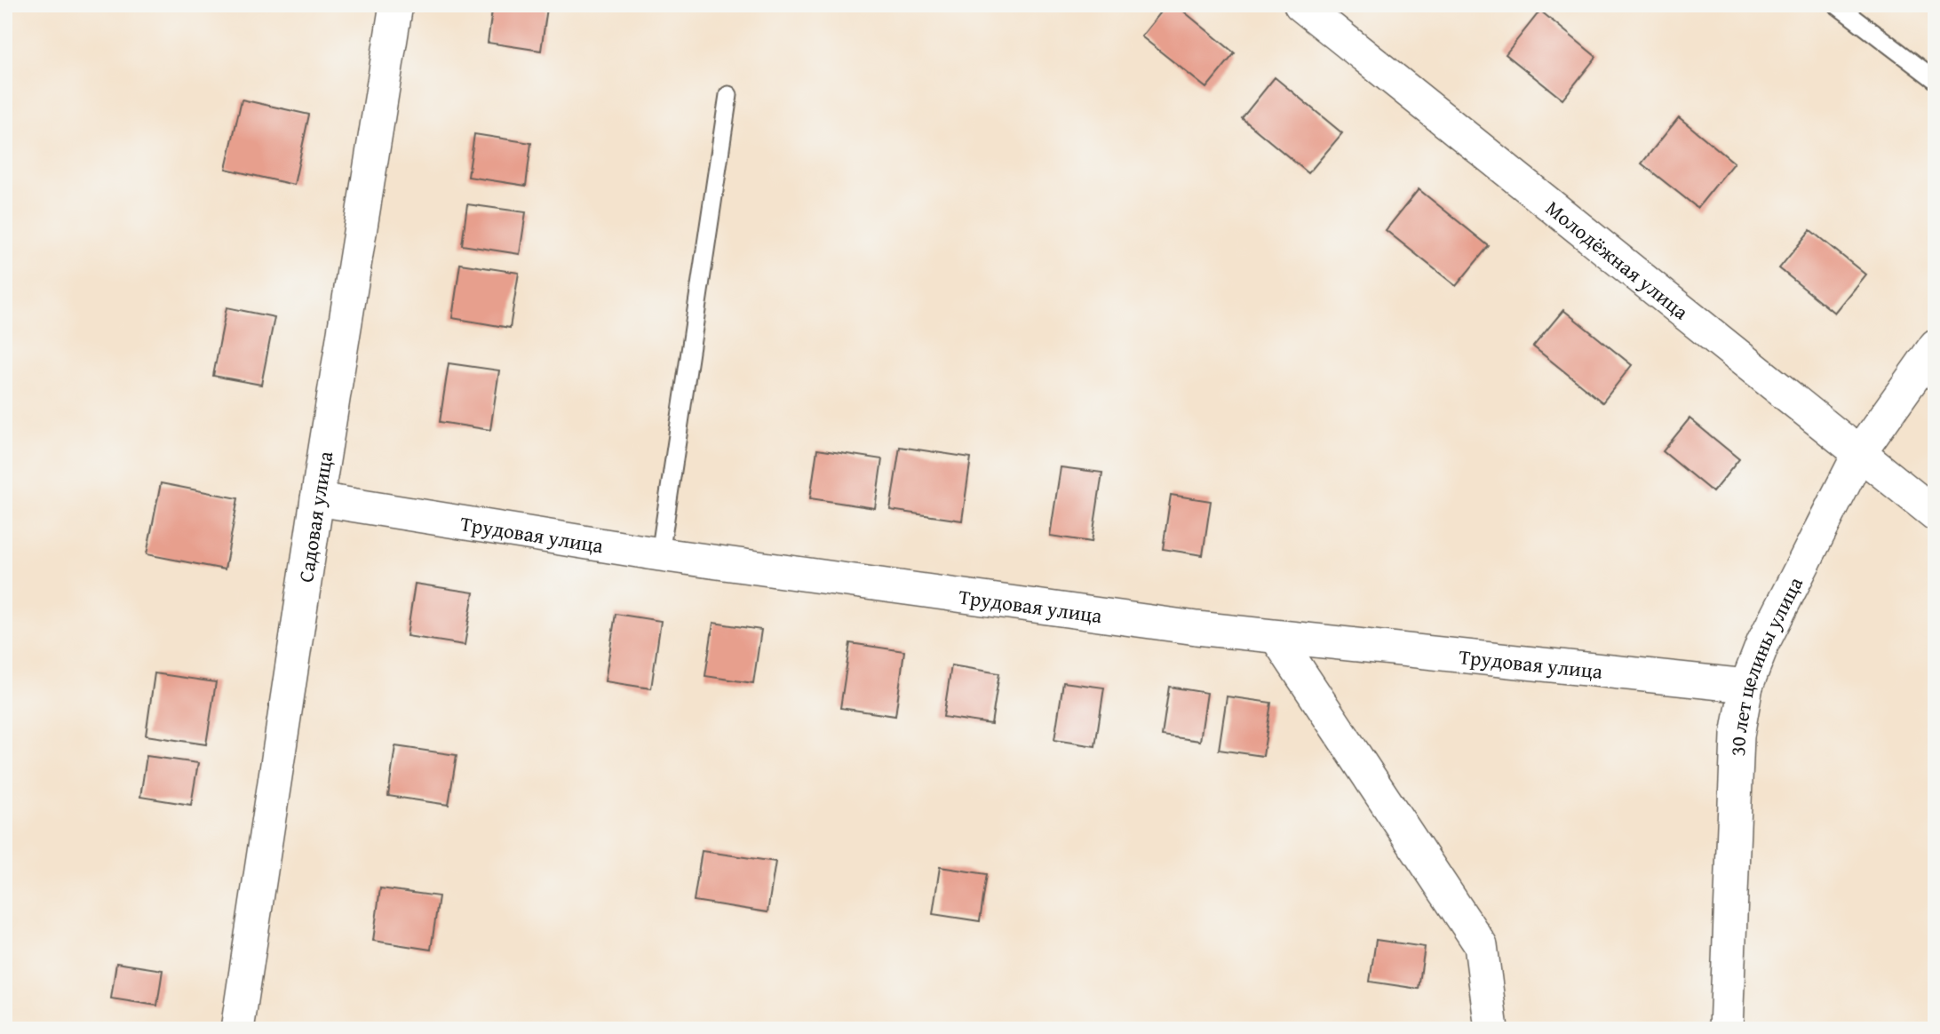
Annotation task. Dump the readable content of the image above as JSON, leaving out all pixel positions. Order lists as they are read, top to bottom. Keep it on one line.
{"streets":{"street":["Молодёжная улица","Садовая улица","Трудовая улица","30 лет целины улица"]},"crossings":[["Молодёжная улица","30 лет целины улица"],["Садовая улица","Трудовая улица"],["Трудовая улица","30 лет целины улица"]]}
